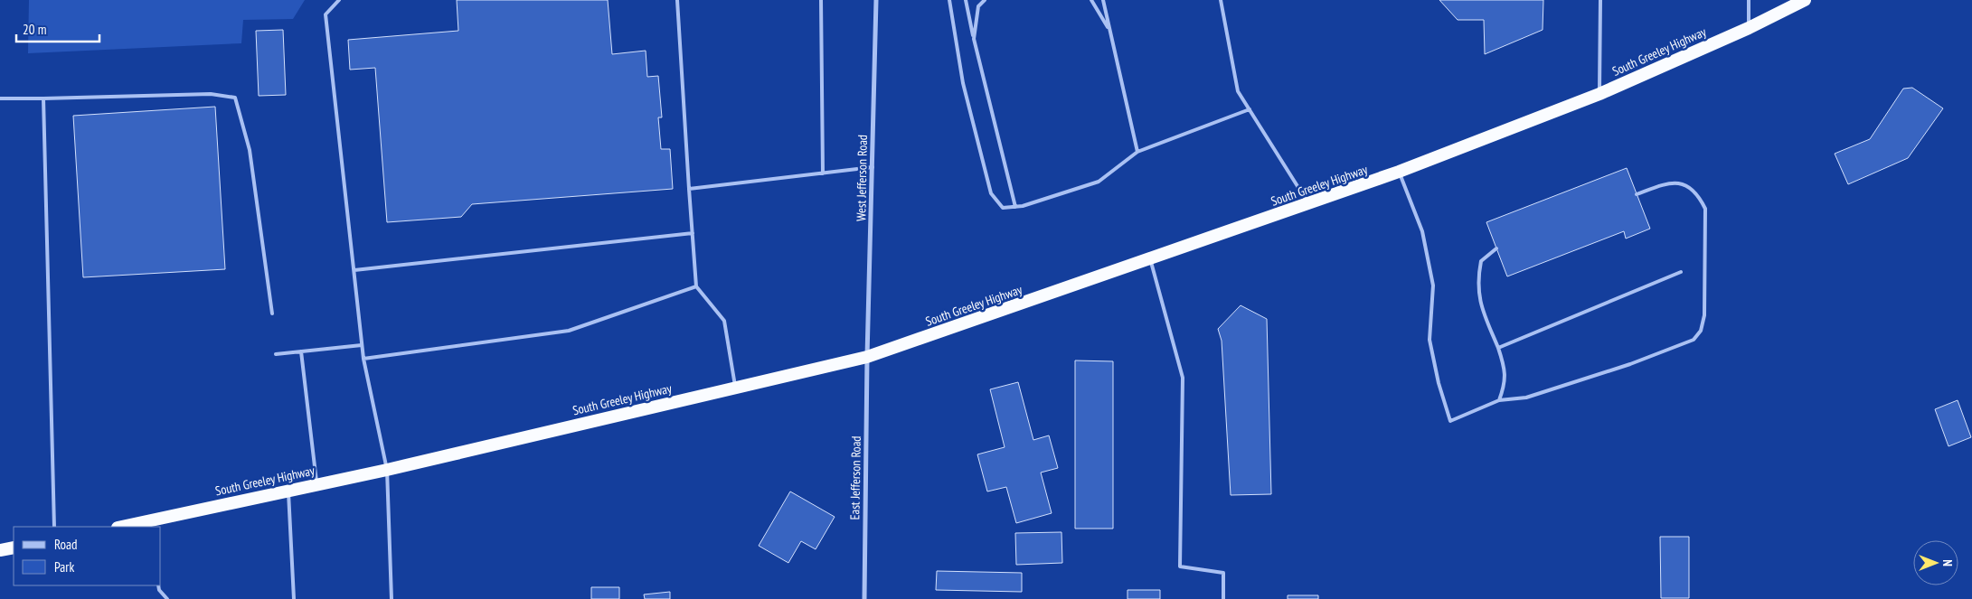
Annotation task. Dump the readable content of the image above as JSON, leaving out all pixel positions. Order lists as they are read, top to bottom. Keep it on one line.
{"streets":{"highway":["South Greeley Highway"],"street":["West Jefferson Road","East Jefferson Road"]},"crossings":[["South Greeley Highway","West Jefferson Road"],["South Greeley Highway","East Jefferson Road"],["West Jefferson Road","East Jefferson Road"]],"legend":["Road","Park"],"scale_bar":"20 m","north":"right"}
